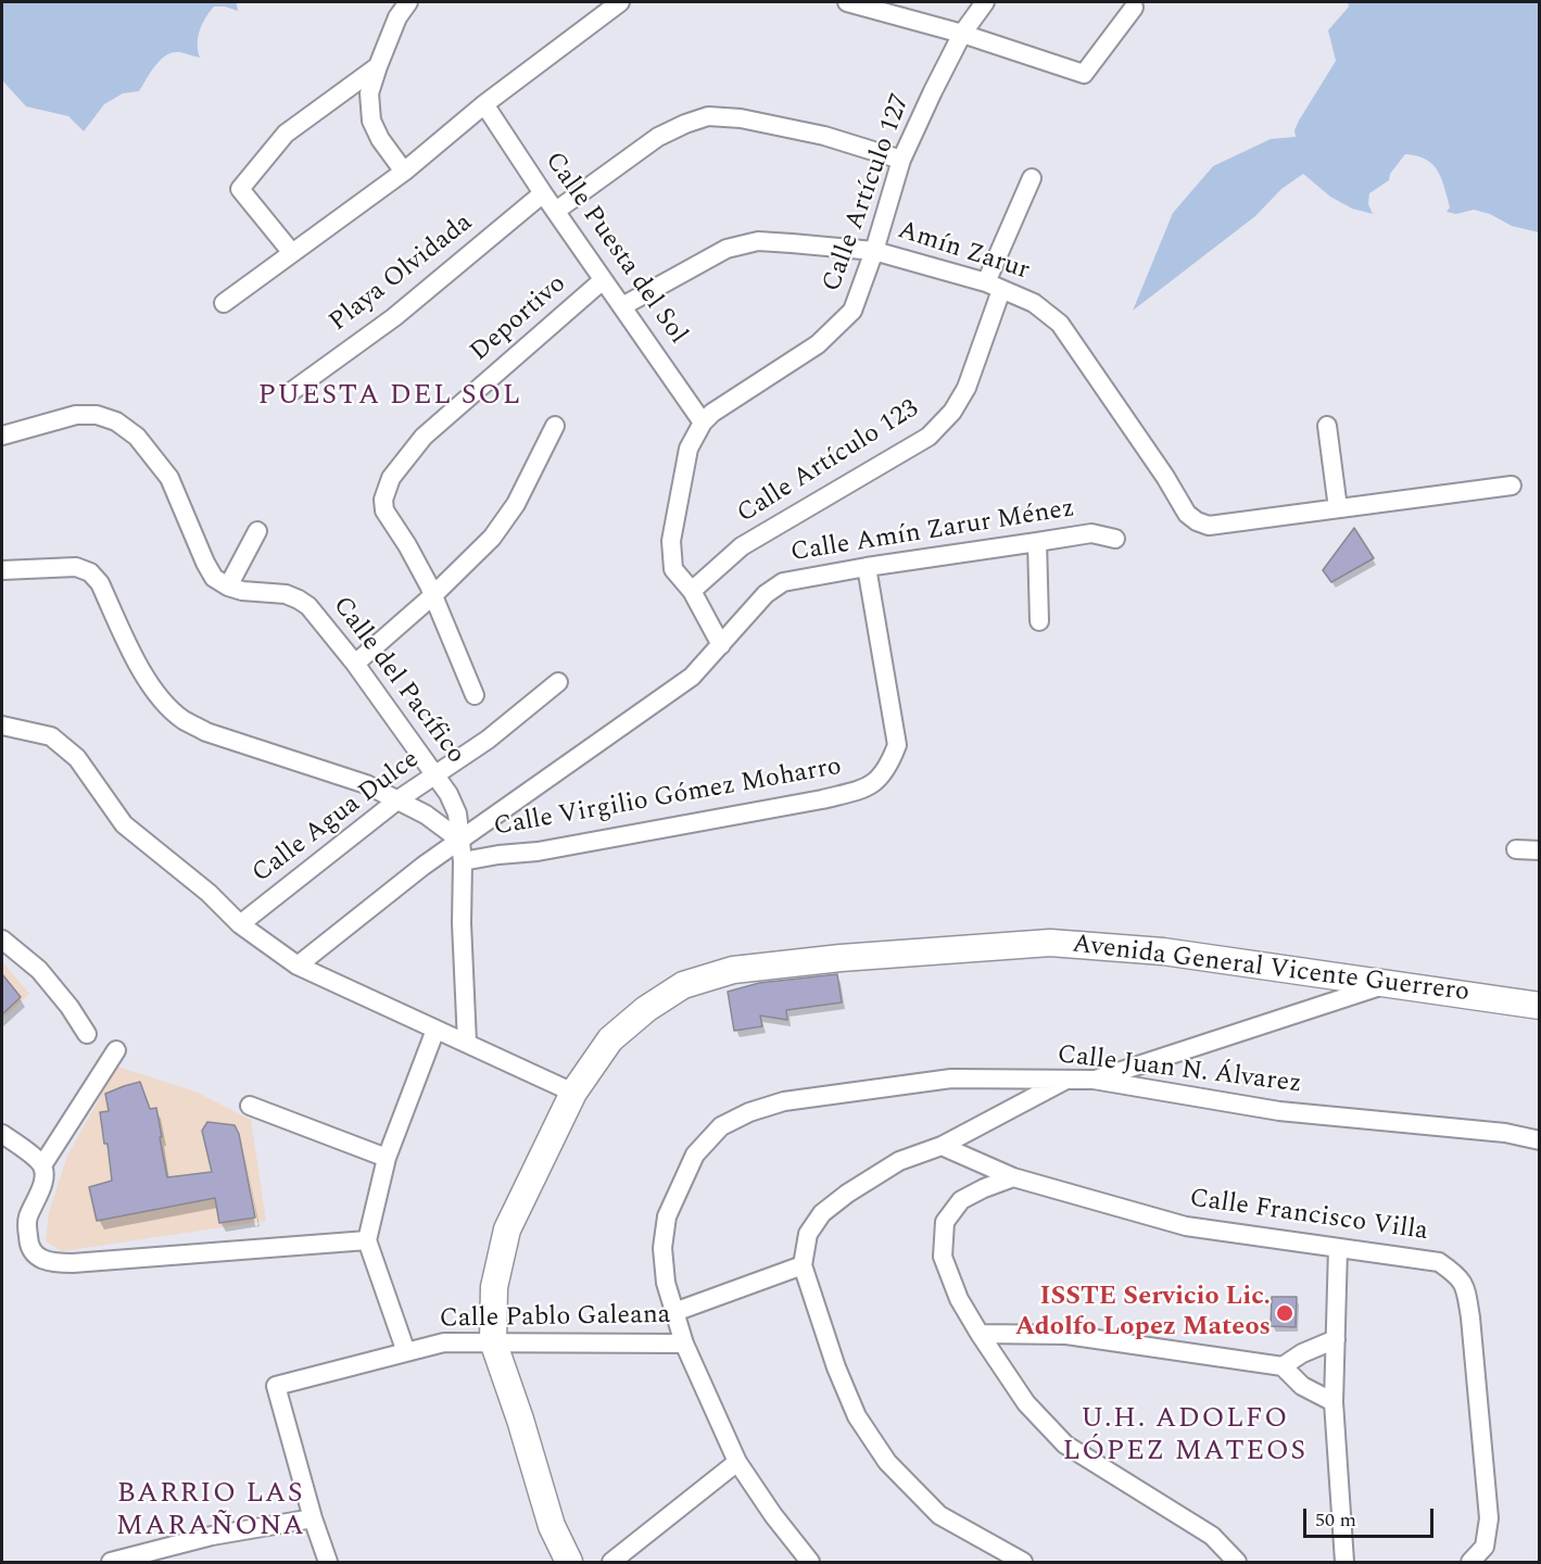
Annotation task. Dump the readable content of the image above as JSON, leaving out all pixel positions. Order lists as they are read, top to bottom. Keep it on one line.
{"streets":{"street":["Calle Artículo 127","Calle Puesta del Sol","Amín Zarur","Playa Olvidada","Deportivo","Calle Artículo 123","Calle Amín Zarur Ménez","Calle del Pacífico","Calle Virgilio Gómez Moharro","Calle Agua Dulce","Avenida General Vicente Guerrero","Calle Juan N. Álvarez","Calle Francisco Villa","Calle Pablo Galeana"]},"crossings":[["Calle Artículo 127","Calle Puesta del Sol"],["Calle Artículo 127","Amín Zarur"],["Calle Artículo 127","Calle Artículo 123"],["Calle Puesta del Sol","Amín Zarur"],["Calle Puesta del Sol","Playa Olvidada"],["Calle Puesta del Sol","Deportivo"],["Amín Zarur","Calle Artículo 123"],["Calle Amín Zarur Ménez","Calle del Pacífico"],["Calle Amín Zarur Ménez","Calle Virgilio Gómez Moharro"],["Calle del Pacífico","Calle Virgilio Gómez Moharro"],["Calle del Pacífico","Calle Agua Dulce"],["Avenida General Vicente Guerrero","Calle Pablo Galeana"],["Calle Juan N. Álvarez","Calle Pablo Galeana"]],"districts":["PUESTA DEL SOL","U.H. ADOLFO LÓPEZ MATEOS","BARRIO LAS MARAÑONA"],"places":["ISSTE Servicio Lic. Adolfo Lopez Mateos"],"scale_bar":"50 m"}
